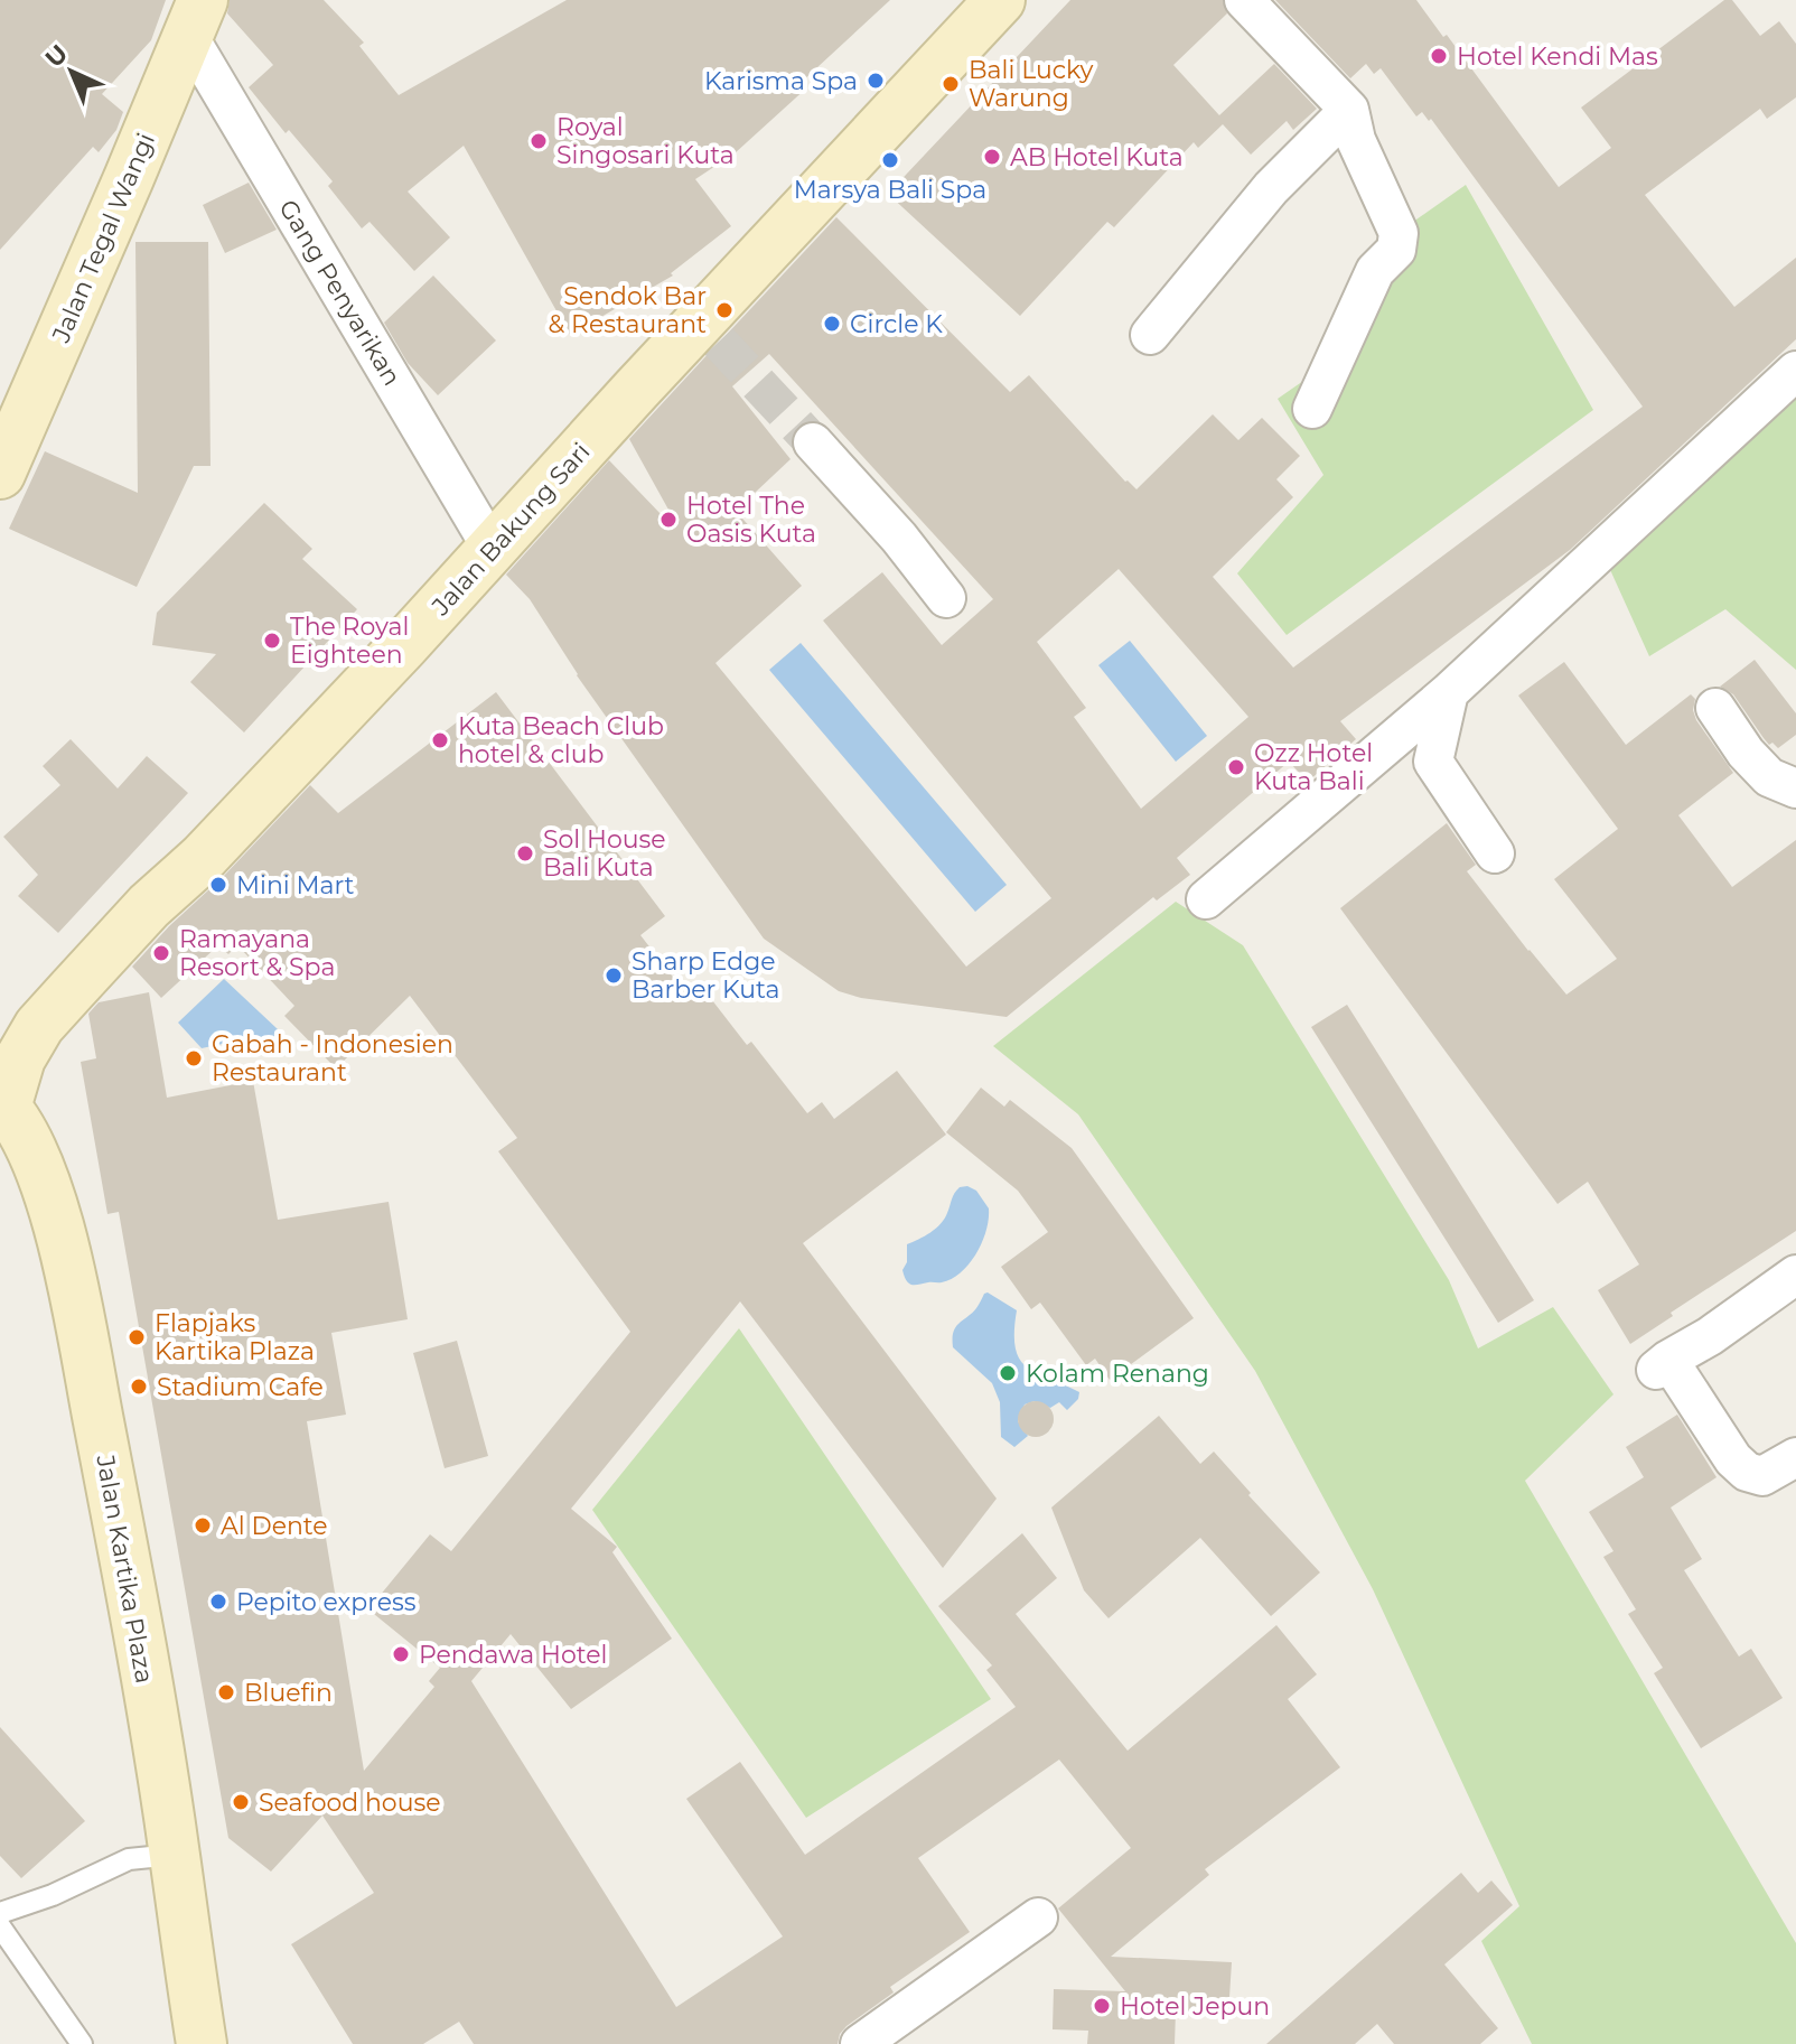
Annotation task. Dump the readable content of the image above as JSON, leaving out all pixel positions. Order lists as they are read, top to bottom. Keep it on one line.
{"streets":{"main road":["Jalan Tegal Wangi","Jalan Bakung Sari","Jalan Kartika Plaza"],"street":["Gang Penyarikan"]},"crossings":[["Jalan Tegal Wangi","Gang Penyarikan"],["Gang Penyarikan","Jalan Bakung Sari"],["Jalan Bakung Sari","Jalan Kartika Plaza"]],"places":["Hotel Kendi Mas","Karisma Spa","Bali Lucky Warung","Royal Singosari Kuta","AB Hotel Kuta","Marsya Bali Spa","Sendok Bar & Restaurant","Circle K","Hotel The Oasis Kuta","The Royal Eighteen","Kuta Beach Club hotel & club","Ozz Hotel Kuta Bali","Sol House Bali Kuta","Mini Mart","Ramayana Resort & Spa","Sharp Edge Barber Kuta","Gabah - Indonesien Restaurant","Flapjaks Kartika Plaza","Kolam Renang","Stadium Cafe","Al Dente","Pepito express","Pendawa Hotel","Bluefin","Seafood house","Hotel Jepun"],"north":"top left"}
